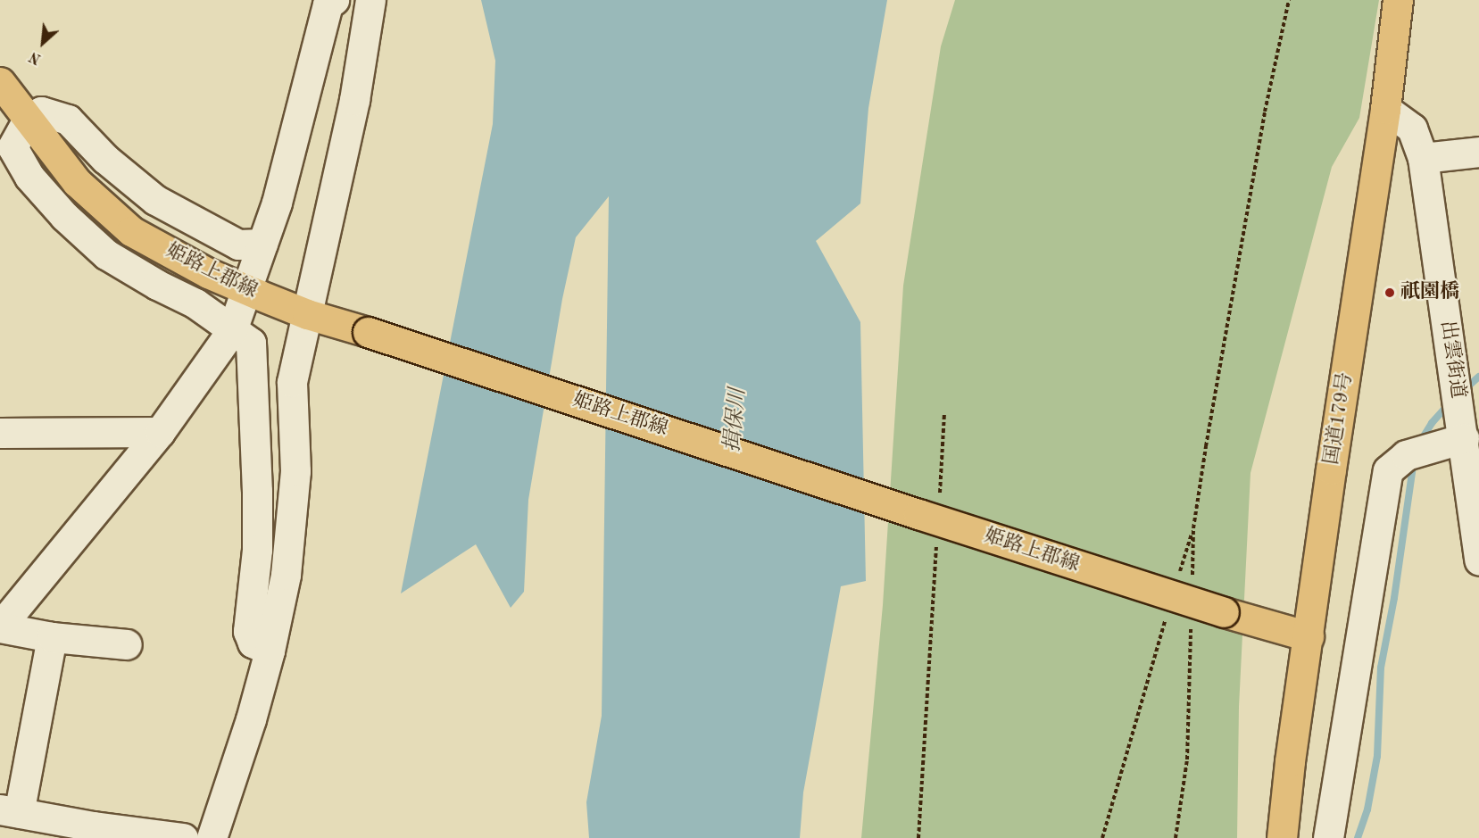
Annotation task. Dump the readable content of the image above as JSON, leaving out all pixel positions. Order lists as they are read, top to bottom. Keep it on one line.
{"streets":{"main road":["姫路上郡線","国道179号"],"street":["出雲街道"]},"crossings":[["姫路上郡線","国道179号"],["出雲街道","国道179号"]],"water":["揖保川"],"places":["祇園橋"],"north":"bottom left"}
